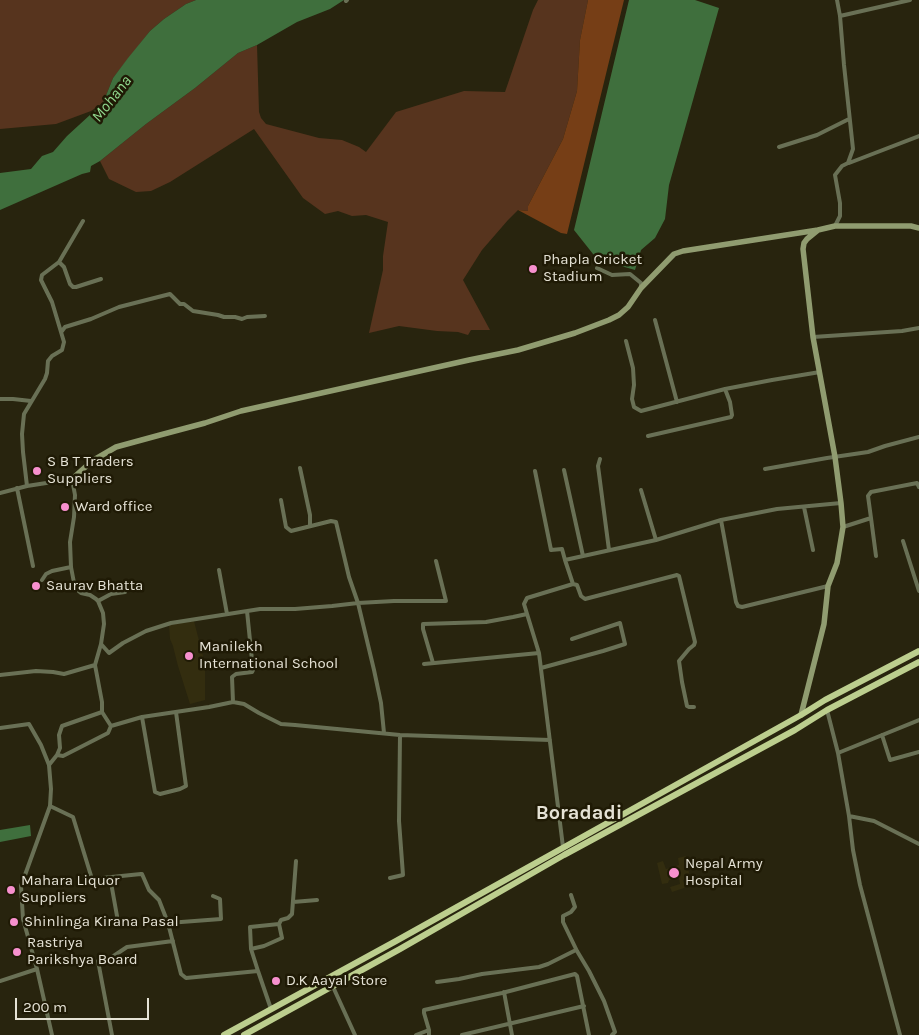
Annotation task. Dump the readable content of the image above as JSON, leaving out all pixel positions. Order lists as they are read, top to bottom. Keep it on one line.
{"districts":["Boradadi"],"water":["Mohana"],"places":["Phapla Cricket Stadium","S B T Traders Suppliers","Ward office","Saurav Bhatta","Manilekh International School","Nepal Army Hospital","Mahara Liquor Suppliers","Shinlinga Kirana Pasal","Rastriya Parikshya Board","D.K Aayal Store"],"scale_bar":"200 m"}
